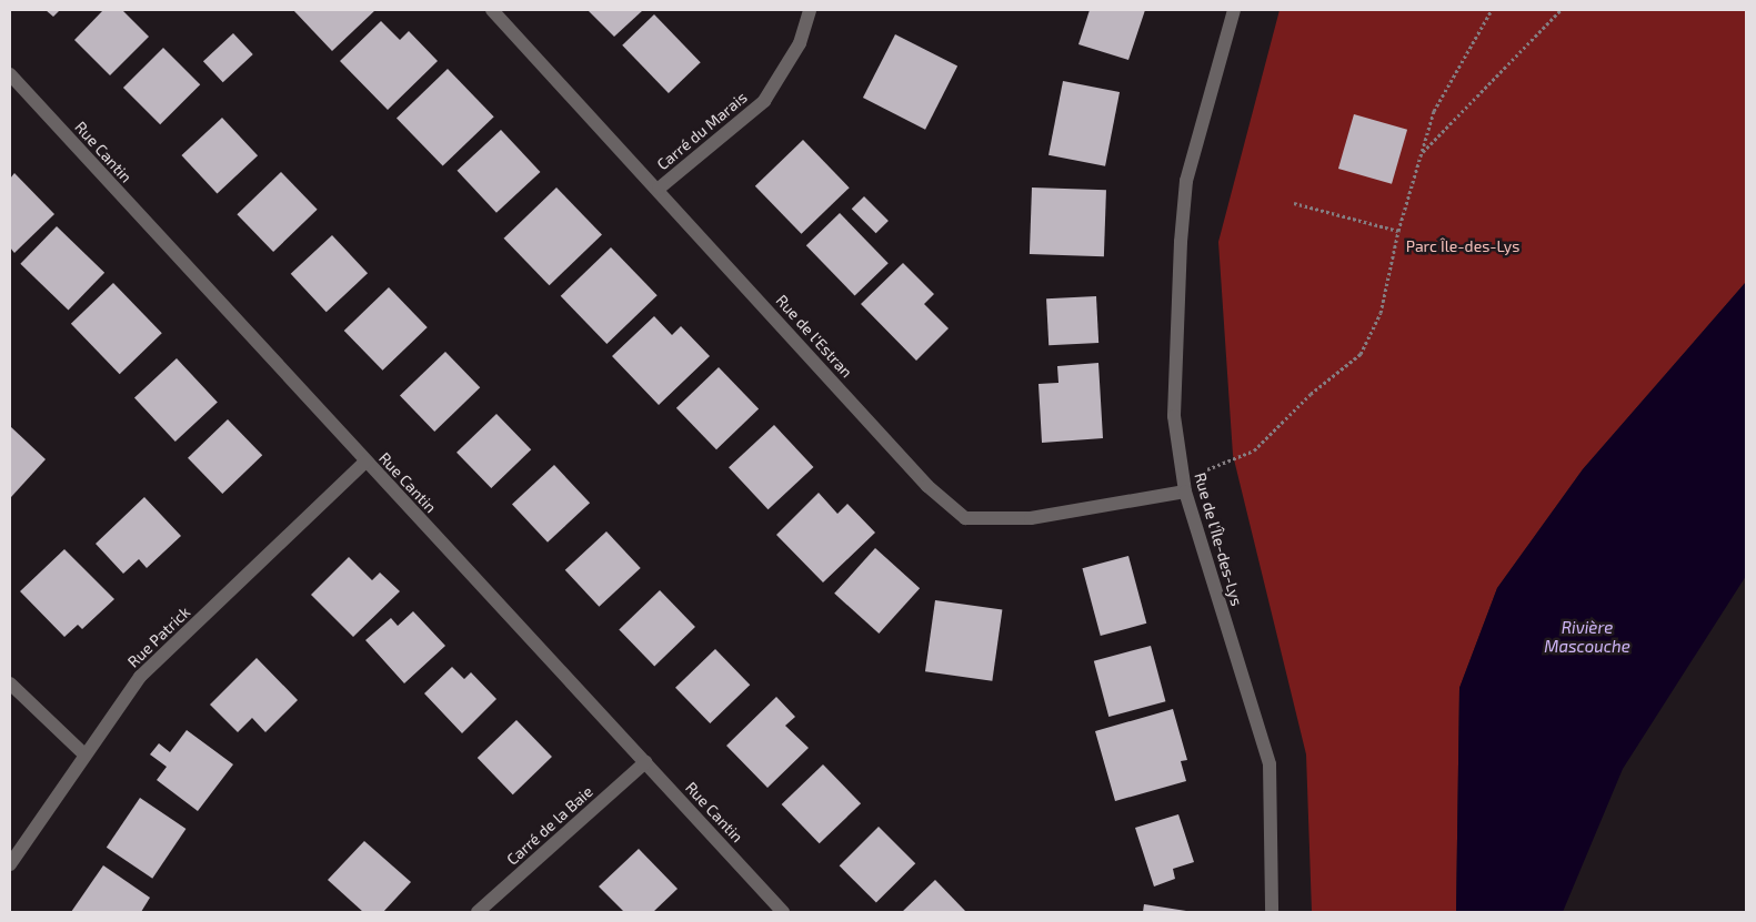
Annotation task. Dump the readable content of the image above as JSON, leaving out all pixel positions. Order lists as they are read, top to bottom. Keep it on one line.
{"streets":{"street":["Carré du Marais","Rue Cantin","Rue de l'Estran","Rue de l'Île-des-Lys","Rue Patrick","Carré de la Baie"]},"crossings":[["Carré du Marais","Rue de l'Estran"],["Rue Cantin","Rue Patrick"],["Rue Cantin","Carré de la Baie"],["Rue de l'Estran","Rue de l'Île-des-Lys"]],"water":["Rivière Mascouche"],"parks":["Parc Île-des-Lys"]}
